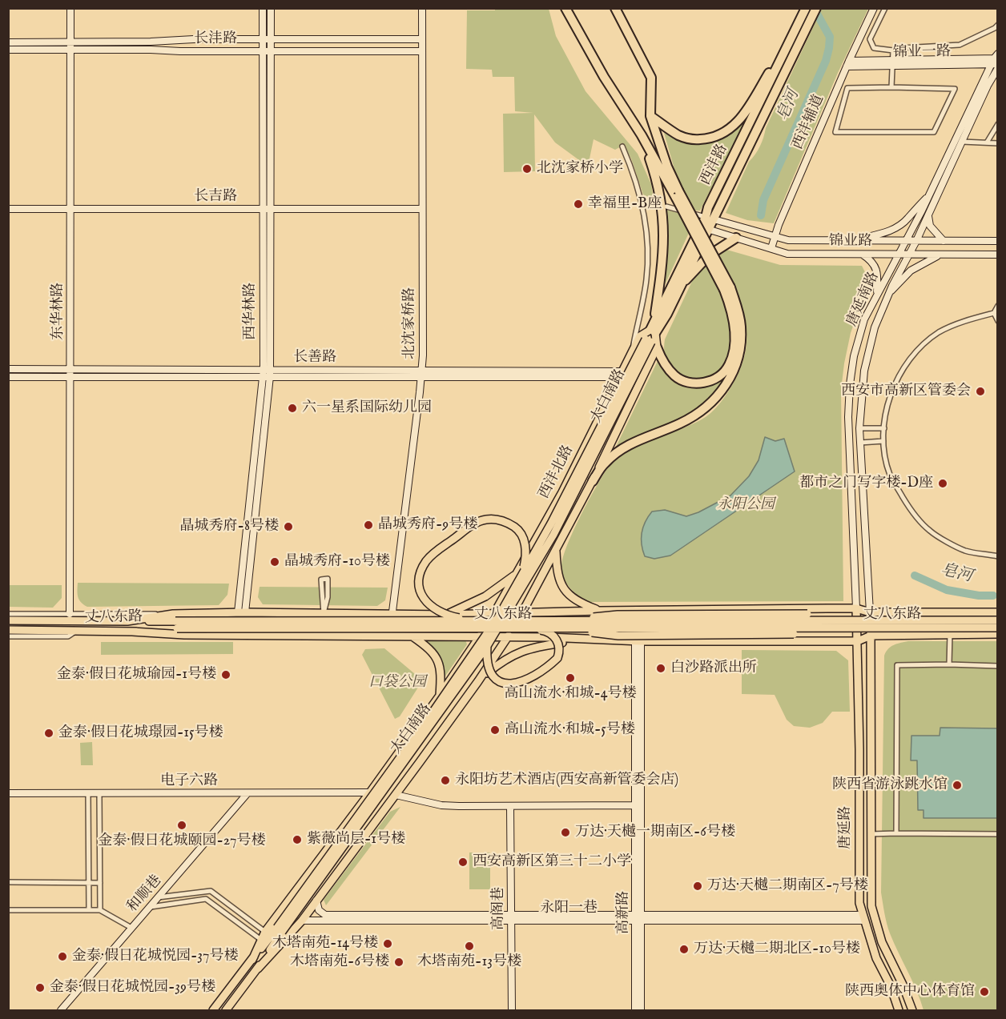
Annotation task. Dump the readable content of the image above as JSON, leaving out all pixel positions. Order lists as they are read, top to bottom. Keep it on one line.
{"streets":{"highway":["西沣路"],"main road":["太白南路","西沣北路","丈八东路","唐延路"],"street":["长沣路","锦业一路","西沣辅道","长吉路","锦业路","唐延南路","东华林路","西华林路","北沈家桥路","长善路","电子六路","和顺巷","高阁巷","永阳一巷","高新路"]},"crossings":[["长沣路","东华林路"],["长沣路","西华林路"],["长沣路","北沈家桥路"],["锦业一路","西沣辅道"],["锦业一路","唐延南路"],["西沣辅道","锦业路"],["西沣路","锦业路"],["西沣路","西沣北路"],["长吉路","东华林路"],["长吉路","西华林路"],["长吉路","北沈家桥路"],["锦业路","唐延南路"],["唐延南路","丈八东路"],["唐延南路","唐延路"],["东华林路","长善路"],["东华林路","丈八东路"],["西华林路","长善路"],["西华林路","丈八东路"],["北沈家桥路","长善路"],["北沈家桥路","丈八东路"],["长善路","西沣北路"],["太白南路","西沣北路"],["太白南路","电子六路"],["太白南路","永阳一巷"],["西沣北路","丈八东路"],["丈八东路","唐延路"],["电子六路","和顺巷"],["唐延路","永阳一巷"],["高阁巷","永阳一巷"],["永阳一巷","高新路"]],"water":["皂河"],"parks":["永阳公园","口袋公园"],"places":["北沈家桥小学","幸福里-B座","西安市高新区管委会","六一星系国际幼儿园","都市之门写字楼-D座","晶城秀府-9号楼","晶城秀府-8号楼","晶城秀府-10号楼","白沙路派出所","金泰·假日花城瑜园-1号楼","高山流水·和城-4号楼","高山流水·和城-5号楼","金泰·假日花城璟园-15号楼","永阳坊艺术酒店(西安高新管委会店)","陕西省游泳跳水馆","金泰·假日花城颐园-27号楼","万达·天樾一期南区-6号楼","紫薇尚层-1号楼","西安高新区第三十二小学","万达·天樾二期南区-7号楼","木塔南苑-14号楼","木塔南苑-13号楼","万达·天樾二期北区-10号楼","金泰·假日花城悦园-37号楼","木塔南苑-6号楼","金泰·假日花城悦园-39号楼","陕西奥体中心体育馆"]}
